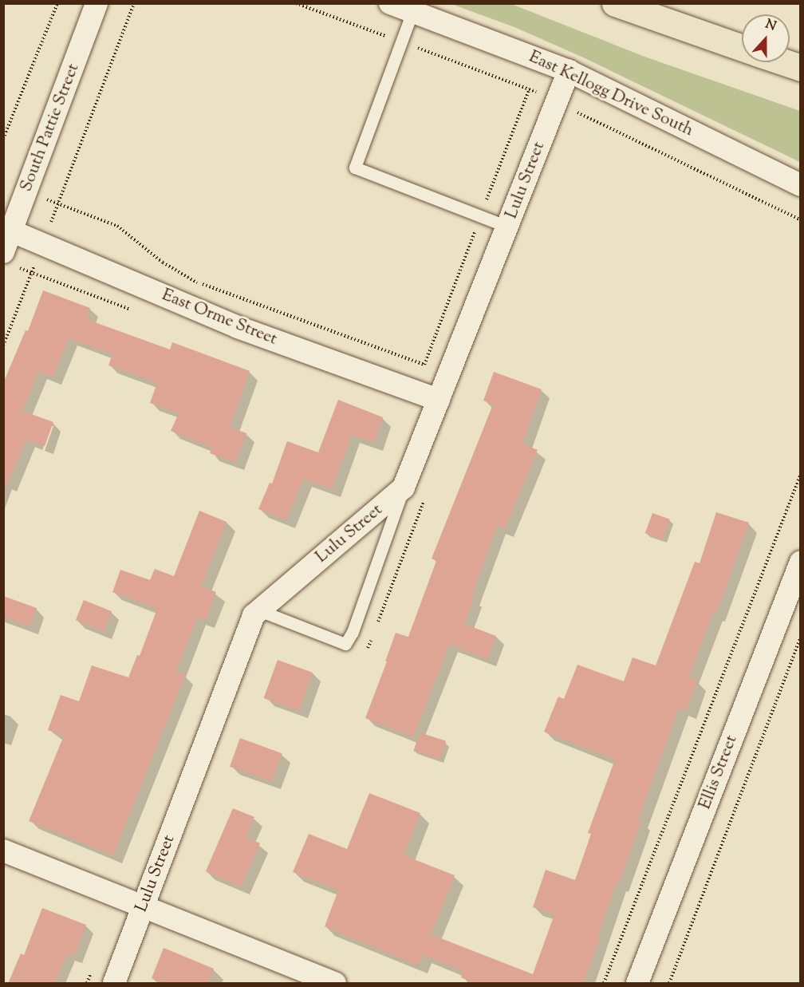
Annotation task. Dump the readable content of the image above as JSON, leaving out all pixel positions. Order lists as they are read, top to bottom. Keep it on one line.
{"streets":{"street":["East Kellogg Drive South","South Pattie Street","Lulu Street","East Orme Street","Ellis Street"]},"crossings":[["East Kellogg Drive South","Lulu Street"],["South Pattie Street","East Orme Street"],["Lulu Street","East Orme Street"]],"north":"top"}
